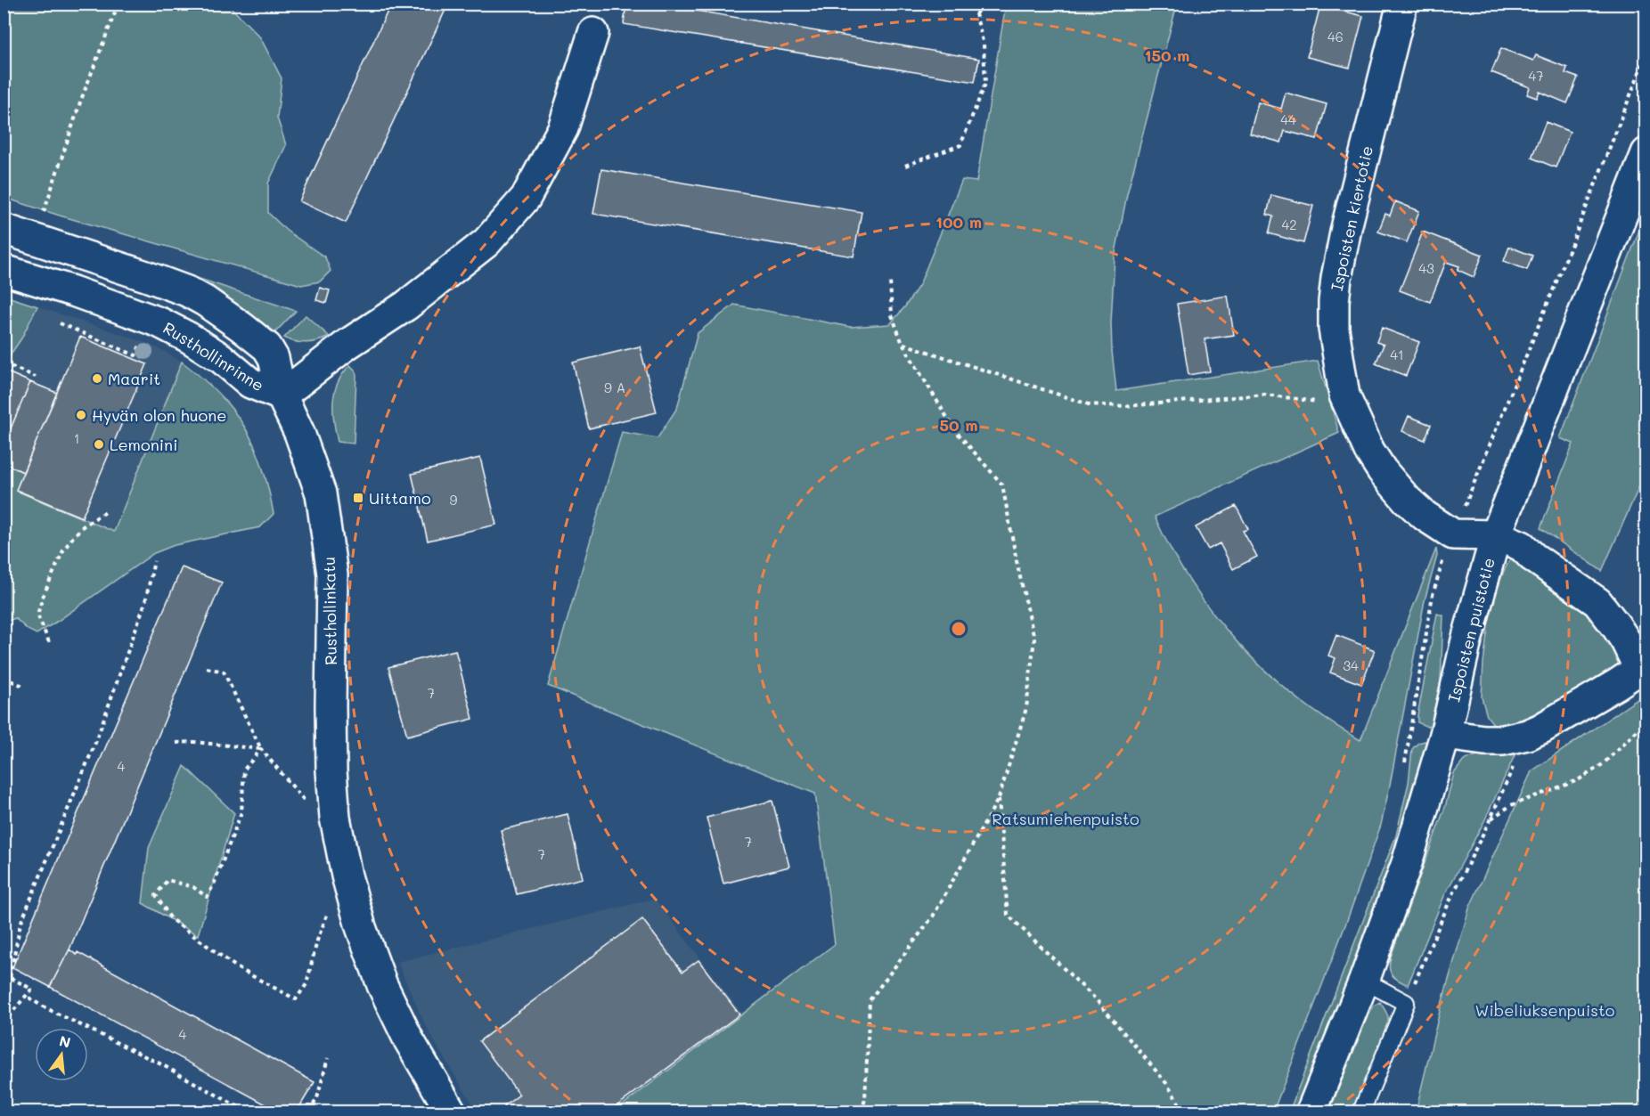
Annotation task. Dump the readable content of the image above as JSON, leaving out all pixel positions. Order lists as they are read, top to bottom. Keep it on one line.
{"streets":{"street":["Ispoisten kiertotie","Rusthollinrinne","Rusthollinkatu","Ispoisten puistotie"]},"crossings":[["Ispoisten kiertotie","Ispoisten puistotie"],["Rusthollinrinne","Rusthollinkatu"]],"parks":["Ratsumiehenpuisto","Wibeliuksenpuisto"],"places":{"other":["Maarit","Hyvän olon huone","Lemonini"],"transit":["Uittamo"]},"house_numbers":["46","47","44","42","43","41","9 A","1","9","34","7","4","7","7","4"],"north":"top","rings":["150 m","100 m","50 m"]}
